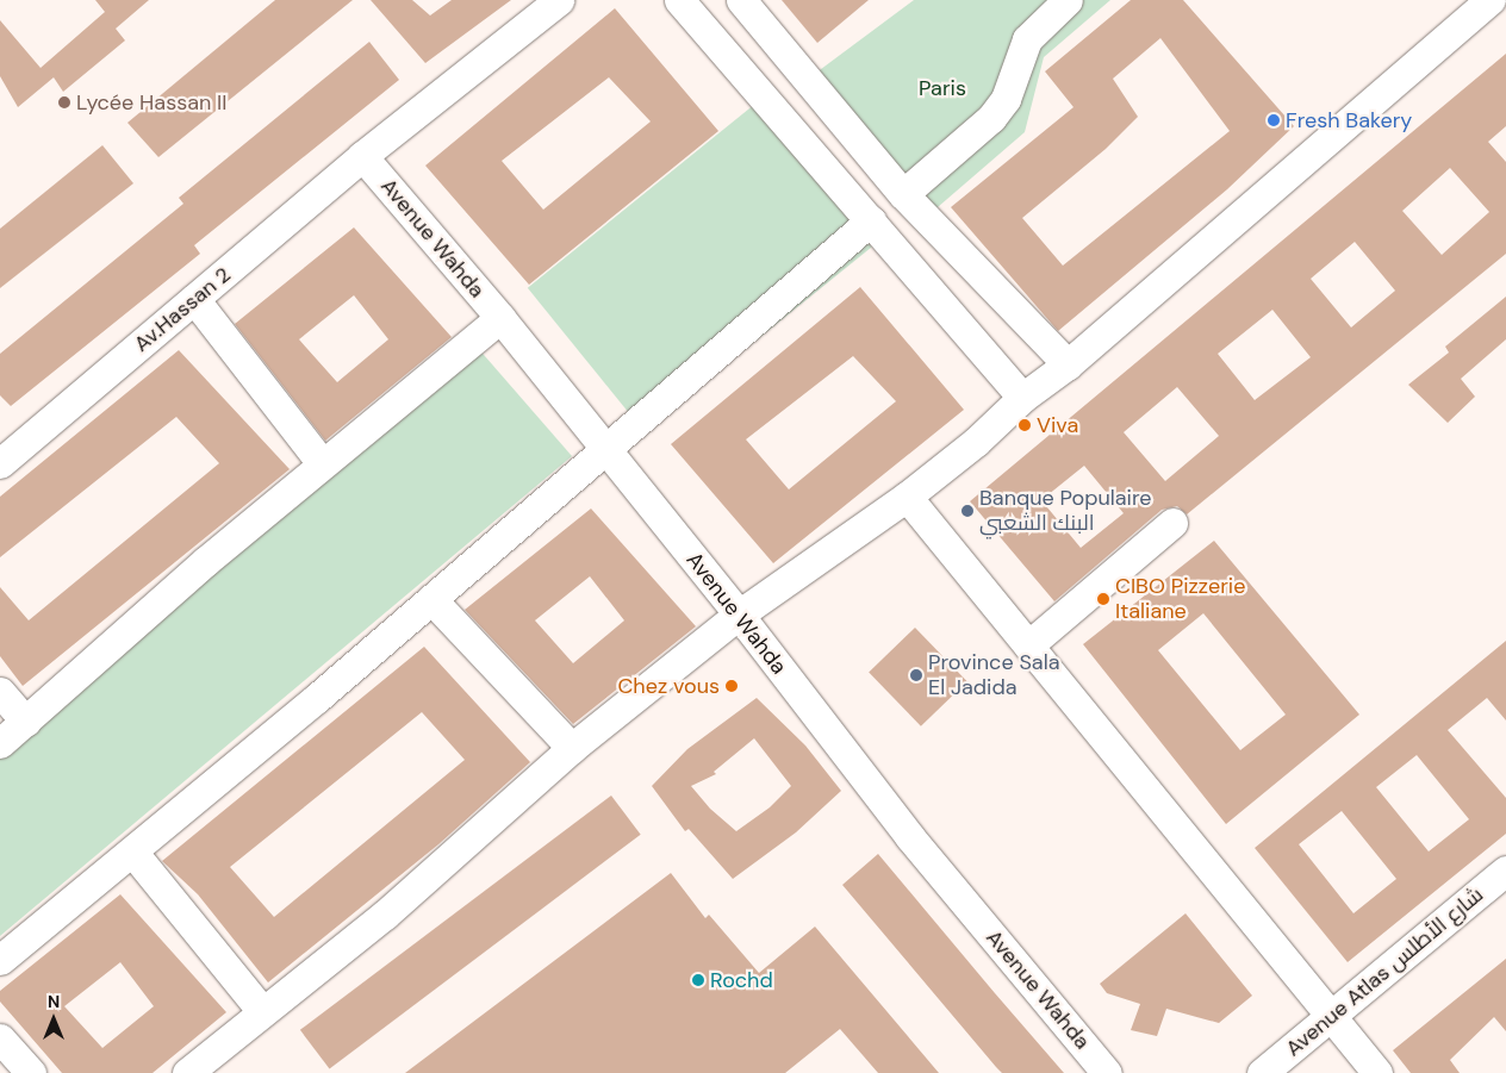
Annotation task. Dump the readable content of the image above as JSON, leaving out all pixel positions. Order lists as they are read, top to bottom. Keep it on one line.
{"streets":{"street":["Avenue Wahda","Av.Hassan 2","Avenue Atlas شارع الأطلس"]},"crossings":[["Avenue Wahda","Av.Hassan 2"]],"parks":["Paris"],"places":["Lycée Hassan II","Fresh Bakery","Viva","Banque Populaire البنك الشعبي","CIBO Pizzerie Italiane","Province Sala El Jadida","Chez vous","Rochd"],"north":"top"}
